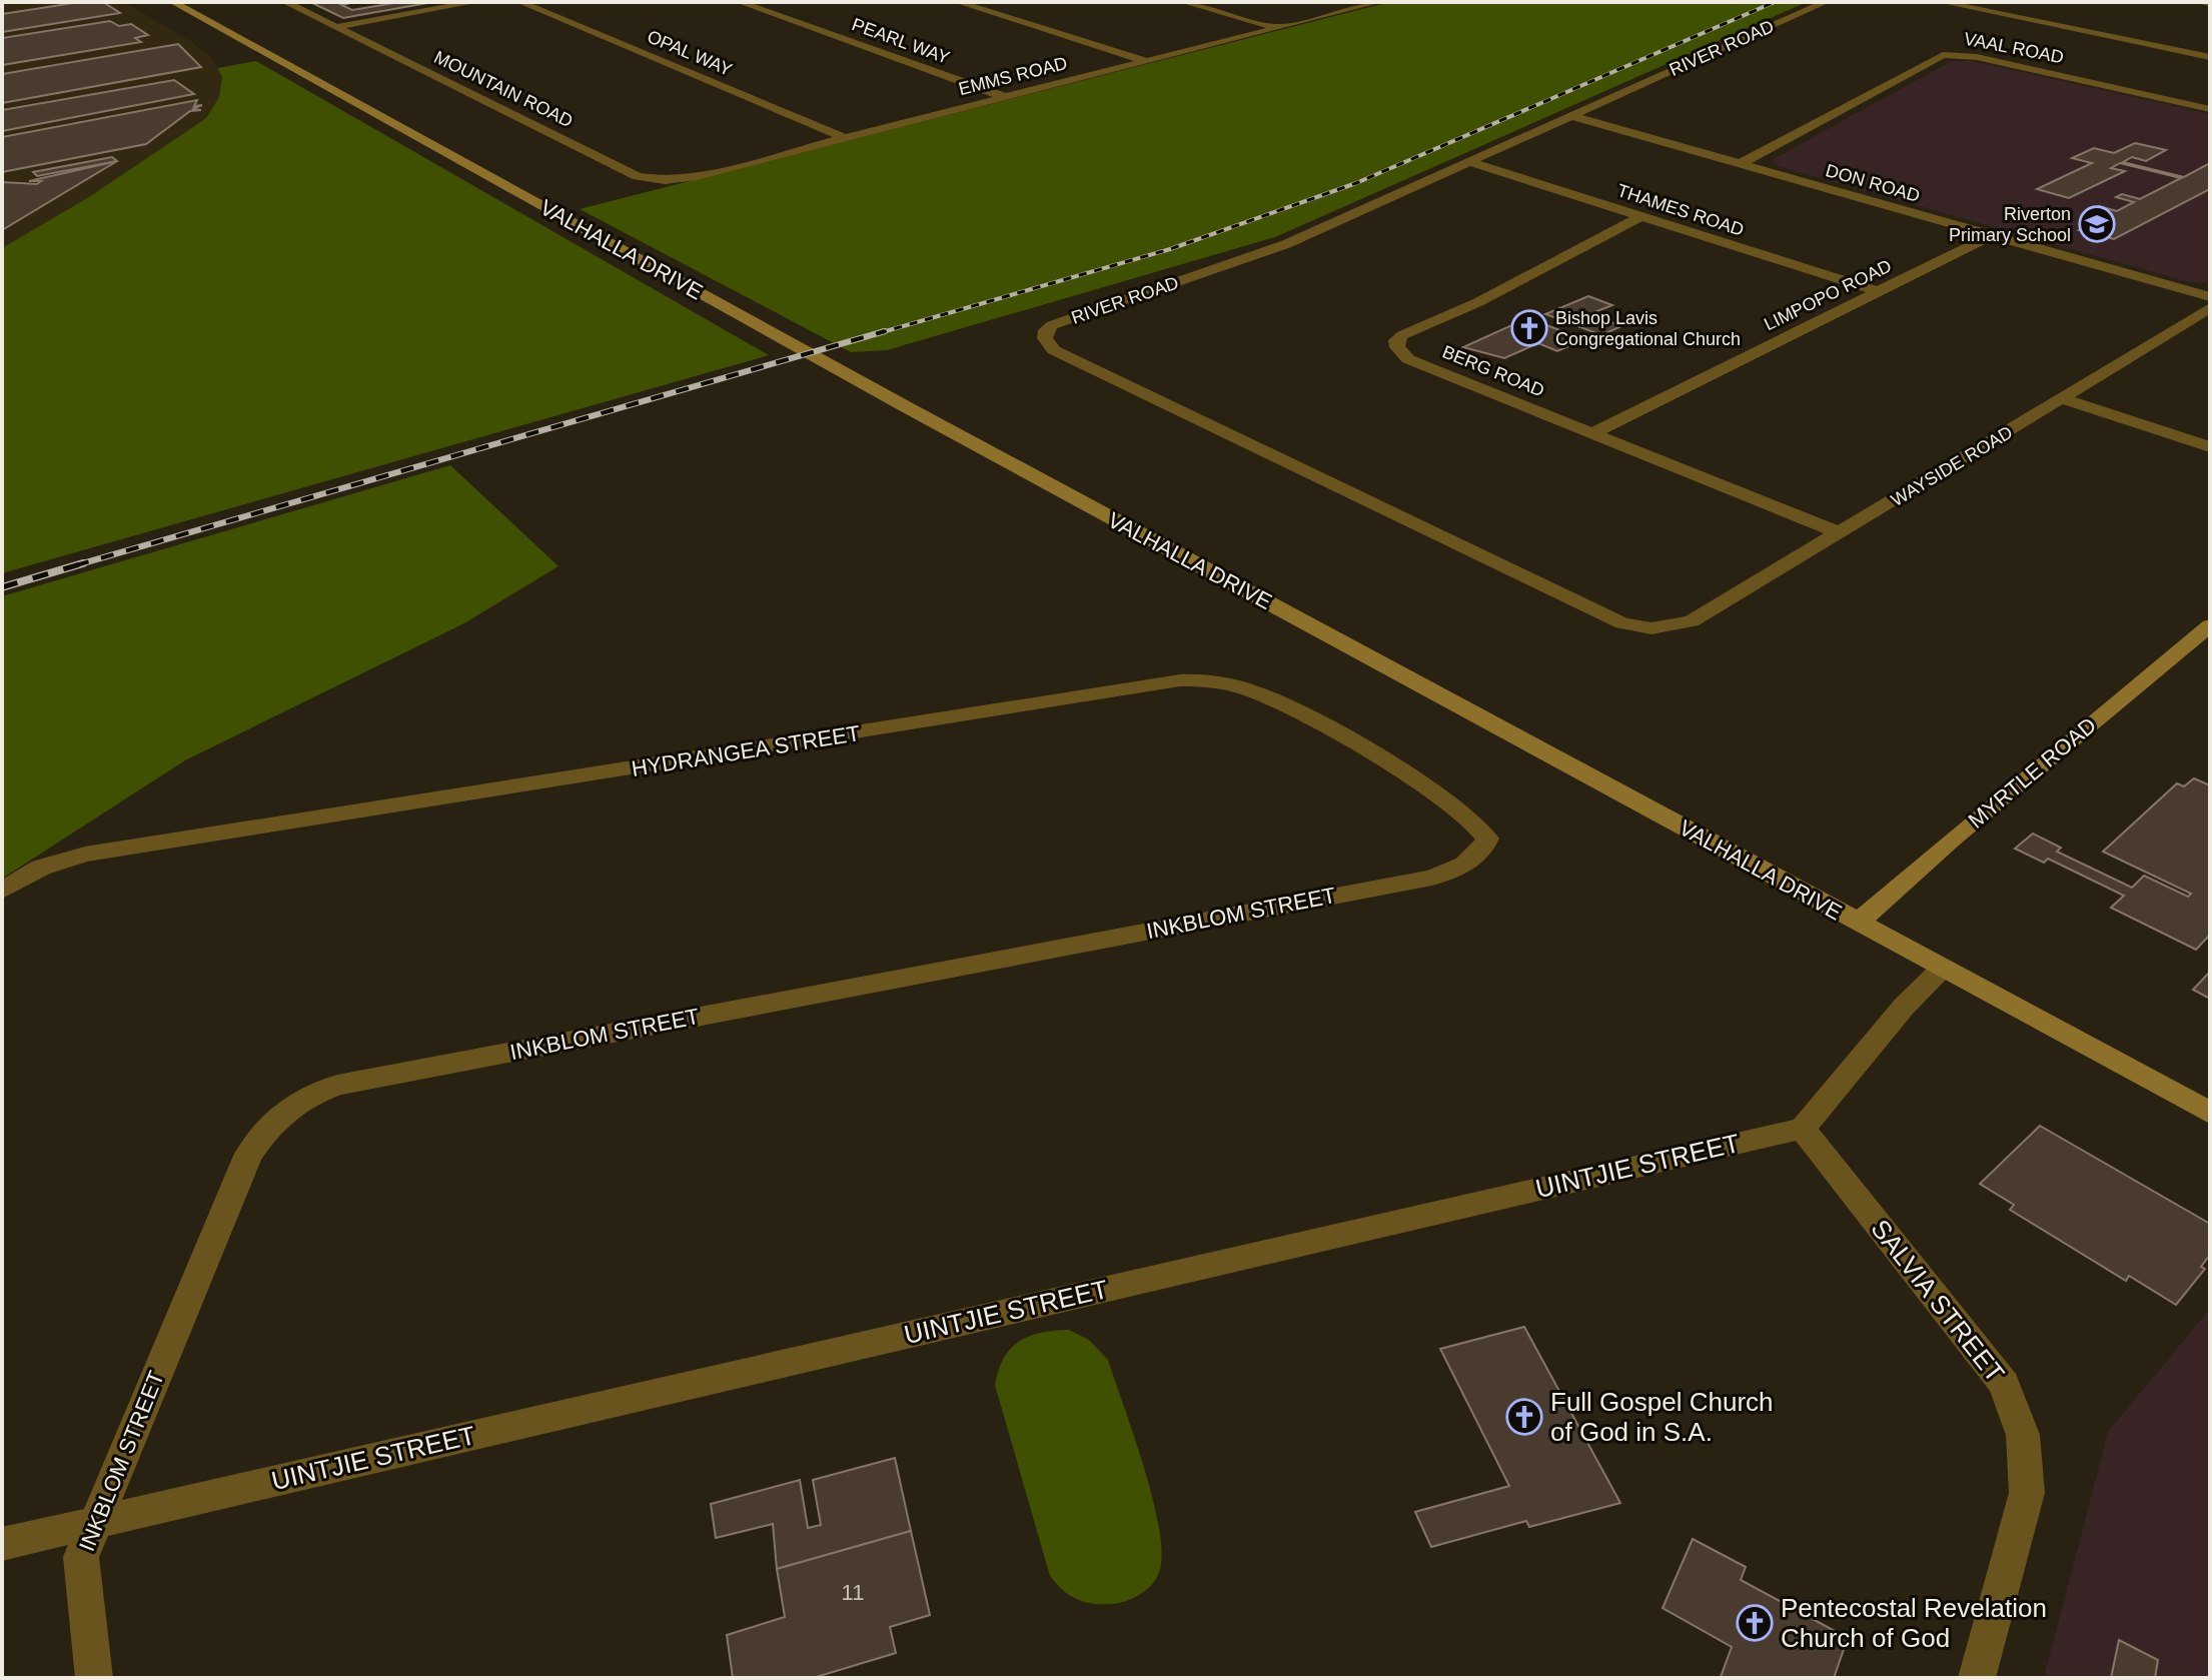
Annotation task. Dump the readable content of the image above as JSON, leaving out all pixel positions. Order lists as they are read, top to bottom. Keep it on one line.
{"streets":{"main road":["VALHALLA DRIVE","MYRTLE ROAD"],"street":["PEARL WAY","RIVER ROAD","VAAL ROAD","OPAL WAY","EMMS ROAD","MOUNTAIN ROAD","DON ROAD","THAMES ROAD","LIMPOPO ROAD","BERG ROAD","WAYSIDE ROAD","HYDRANGEA STREET","INKBLOM STREET","UINTJIE STREET","SALVIA STREET"]},"crossings":[["PEARL WAY","EMMS ROAD"],["RIVER ROAD","DON ROAD"],["RIVER ROAD","THAMES ROAD"],["RIVER ROAD","WAYSIDE ROAD"],["VAAL ROAD","DON ROAD"],["OPAL WAY","EMMS ROAD"],["EMMS ROAD","MOUNTAIN ROAD"],["DON ROAD","LIMPOPO ROAD"],["THAMES ROAD","LIMPOPO ROAD"],["THAMES ROAD","BERG ROAD"],["VALHALLA DRIVE","MYRTLE ROAD"],["LIMPOPO ROAD","BERG ROAD"],["BERG ROAD","WAYSIDE ROAD"],["HYDRANGEA STREET","INKBLOM STREET"],["INKBLOM STREET","UINTJIE STREET"],["UINTJIE STREET","SALVIA STREET"]],"places":{"school or university":["Riverton Primary School"],"church":["Bishop Lavis Congregational Church","Full Gospel Church of God in S.A.","Pentecostal Revelation Church of God"]},"house_numbers":["11"]}
